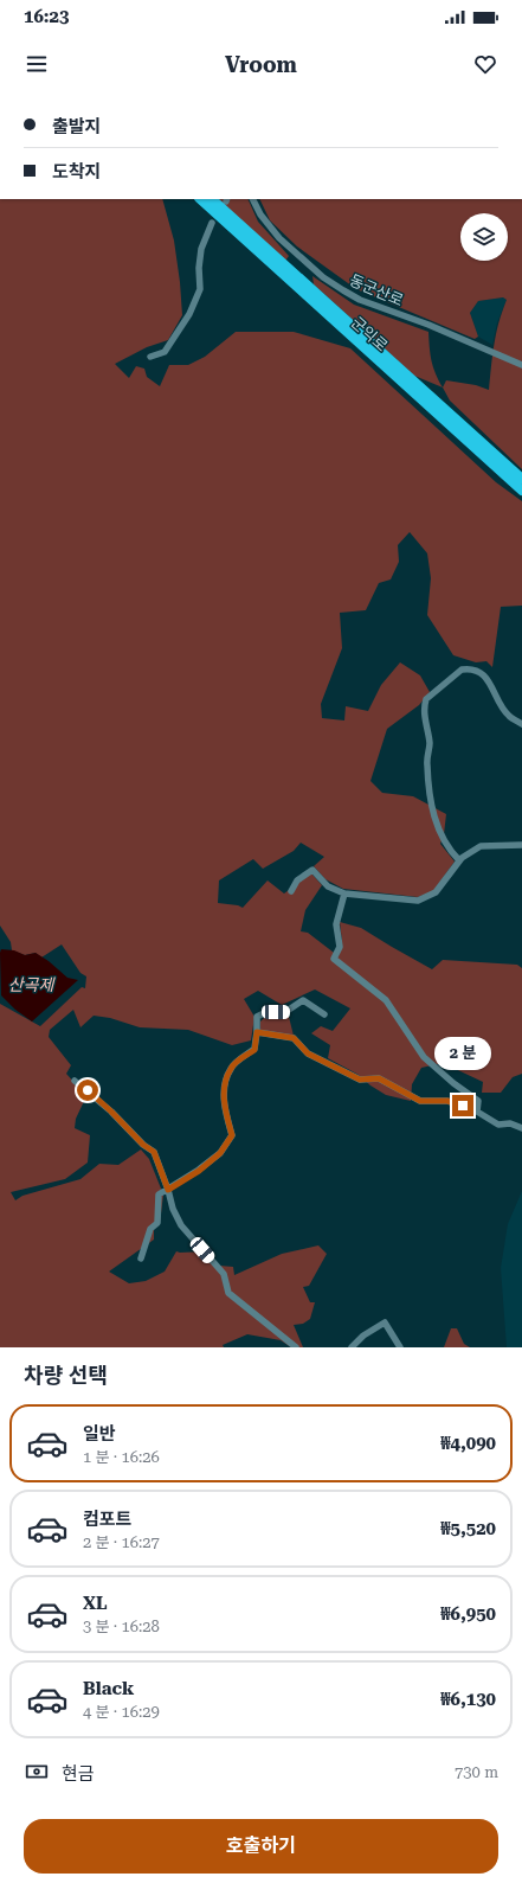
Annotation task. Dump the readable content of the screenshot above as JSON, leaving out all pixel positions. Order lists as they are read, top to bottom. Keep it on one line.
{"streets":{"highway":["군익로"],"street":["동군산로"]},"water":["산곡제"],"page":{"status":"16:23","header":"Vroom","banner":["출발지","도착지"],"bubble":"2 분","heading":"차량 선택","list":[{"name":"일반","note":"1 분 · 16:26","value":"₩4,090"},{"name":"컴포트","note":"2 분 · 16:27","value":"₩5,520"},{"name":"XL","note":"3 분 · 16:28","value":"₩6,950"},{"name":"Black","note":"4 분 · 16:29","value":"₩6,130"}],"pay":["현금","730 m"],"buttons":"호출하기"}}
